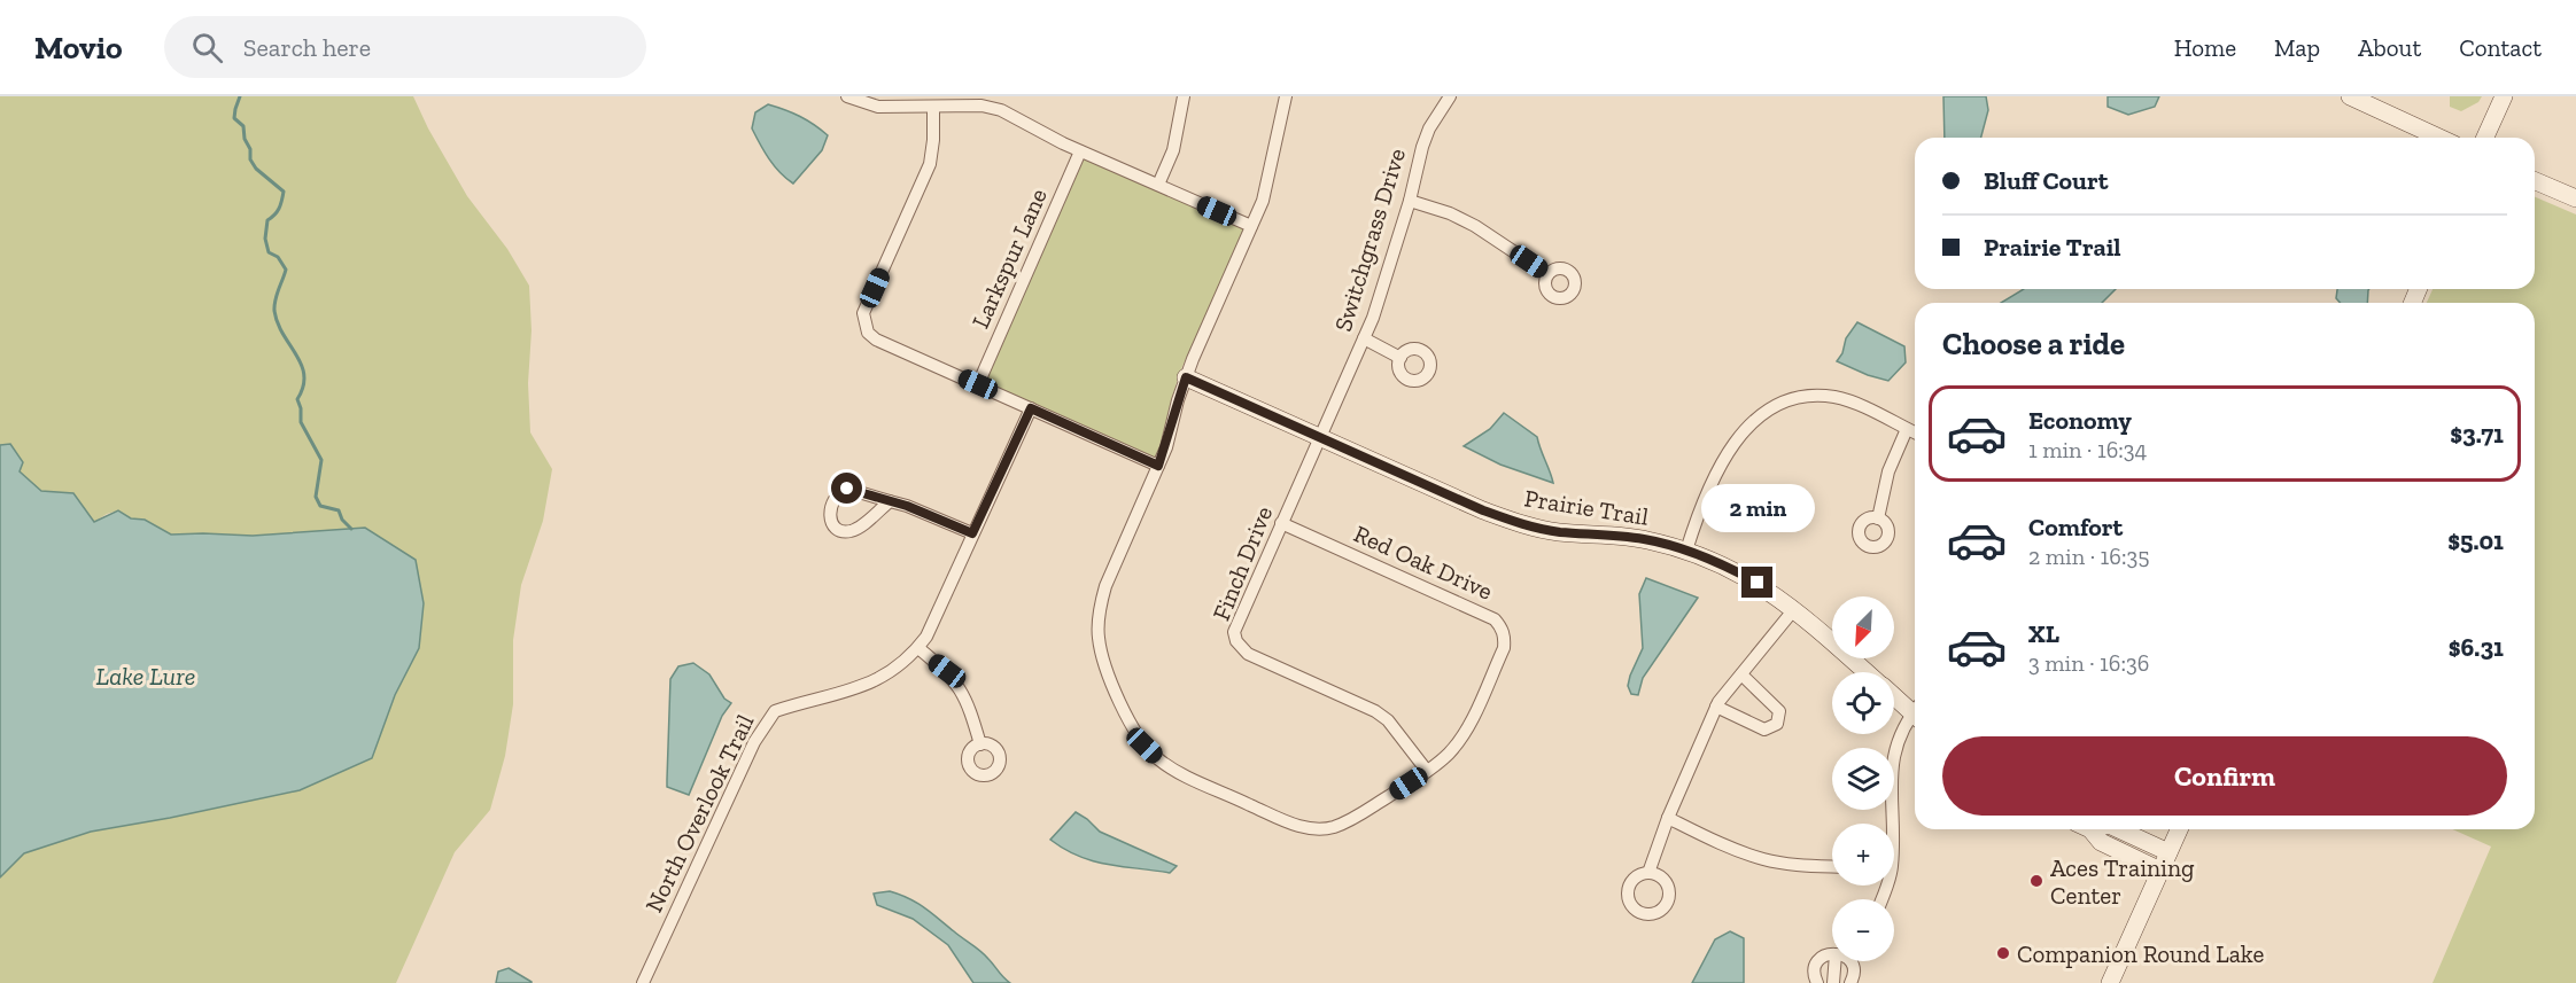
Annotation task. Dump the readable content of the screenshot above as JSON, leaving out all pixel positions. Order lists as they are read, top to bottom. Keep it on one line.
{"streets":{"street":["Switchgrass Drive","Larkspur Lane","Prairie Trail","Red Oak Drive","Finch Drive","North Overlook Trail"]},"crossings":[["Switchgrass Drive","Prairie Trail"],["Switchgrass Drive","Finch Drive"],["Prairie Trail","Finch Drive"],["Red Oak Drive","Finch Drive"]],"water":["Lake Lure"],"places":["Aces Training Center","Companion Round Lake"],"north":"bottom left","page":{"header":"Movio","search":"Search here","nav":["Home","Map","About","Contact"],"banner":["Bluff Court","Prairie Trail"],"heading":"Choose a ride","list":[{"name":"Economy","note":"1 min · 16:34","value":"$3.71"},{"name":"Comfort","note":"2 min · 16:35","value":"$5.01"},{"name":"XL","note":"3 min · 16:36","value":"$6.31"}],"bubble":"2 min","map_buttons":["+","−"],"buttons":"Confirm"}}
